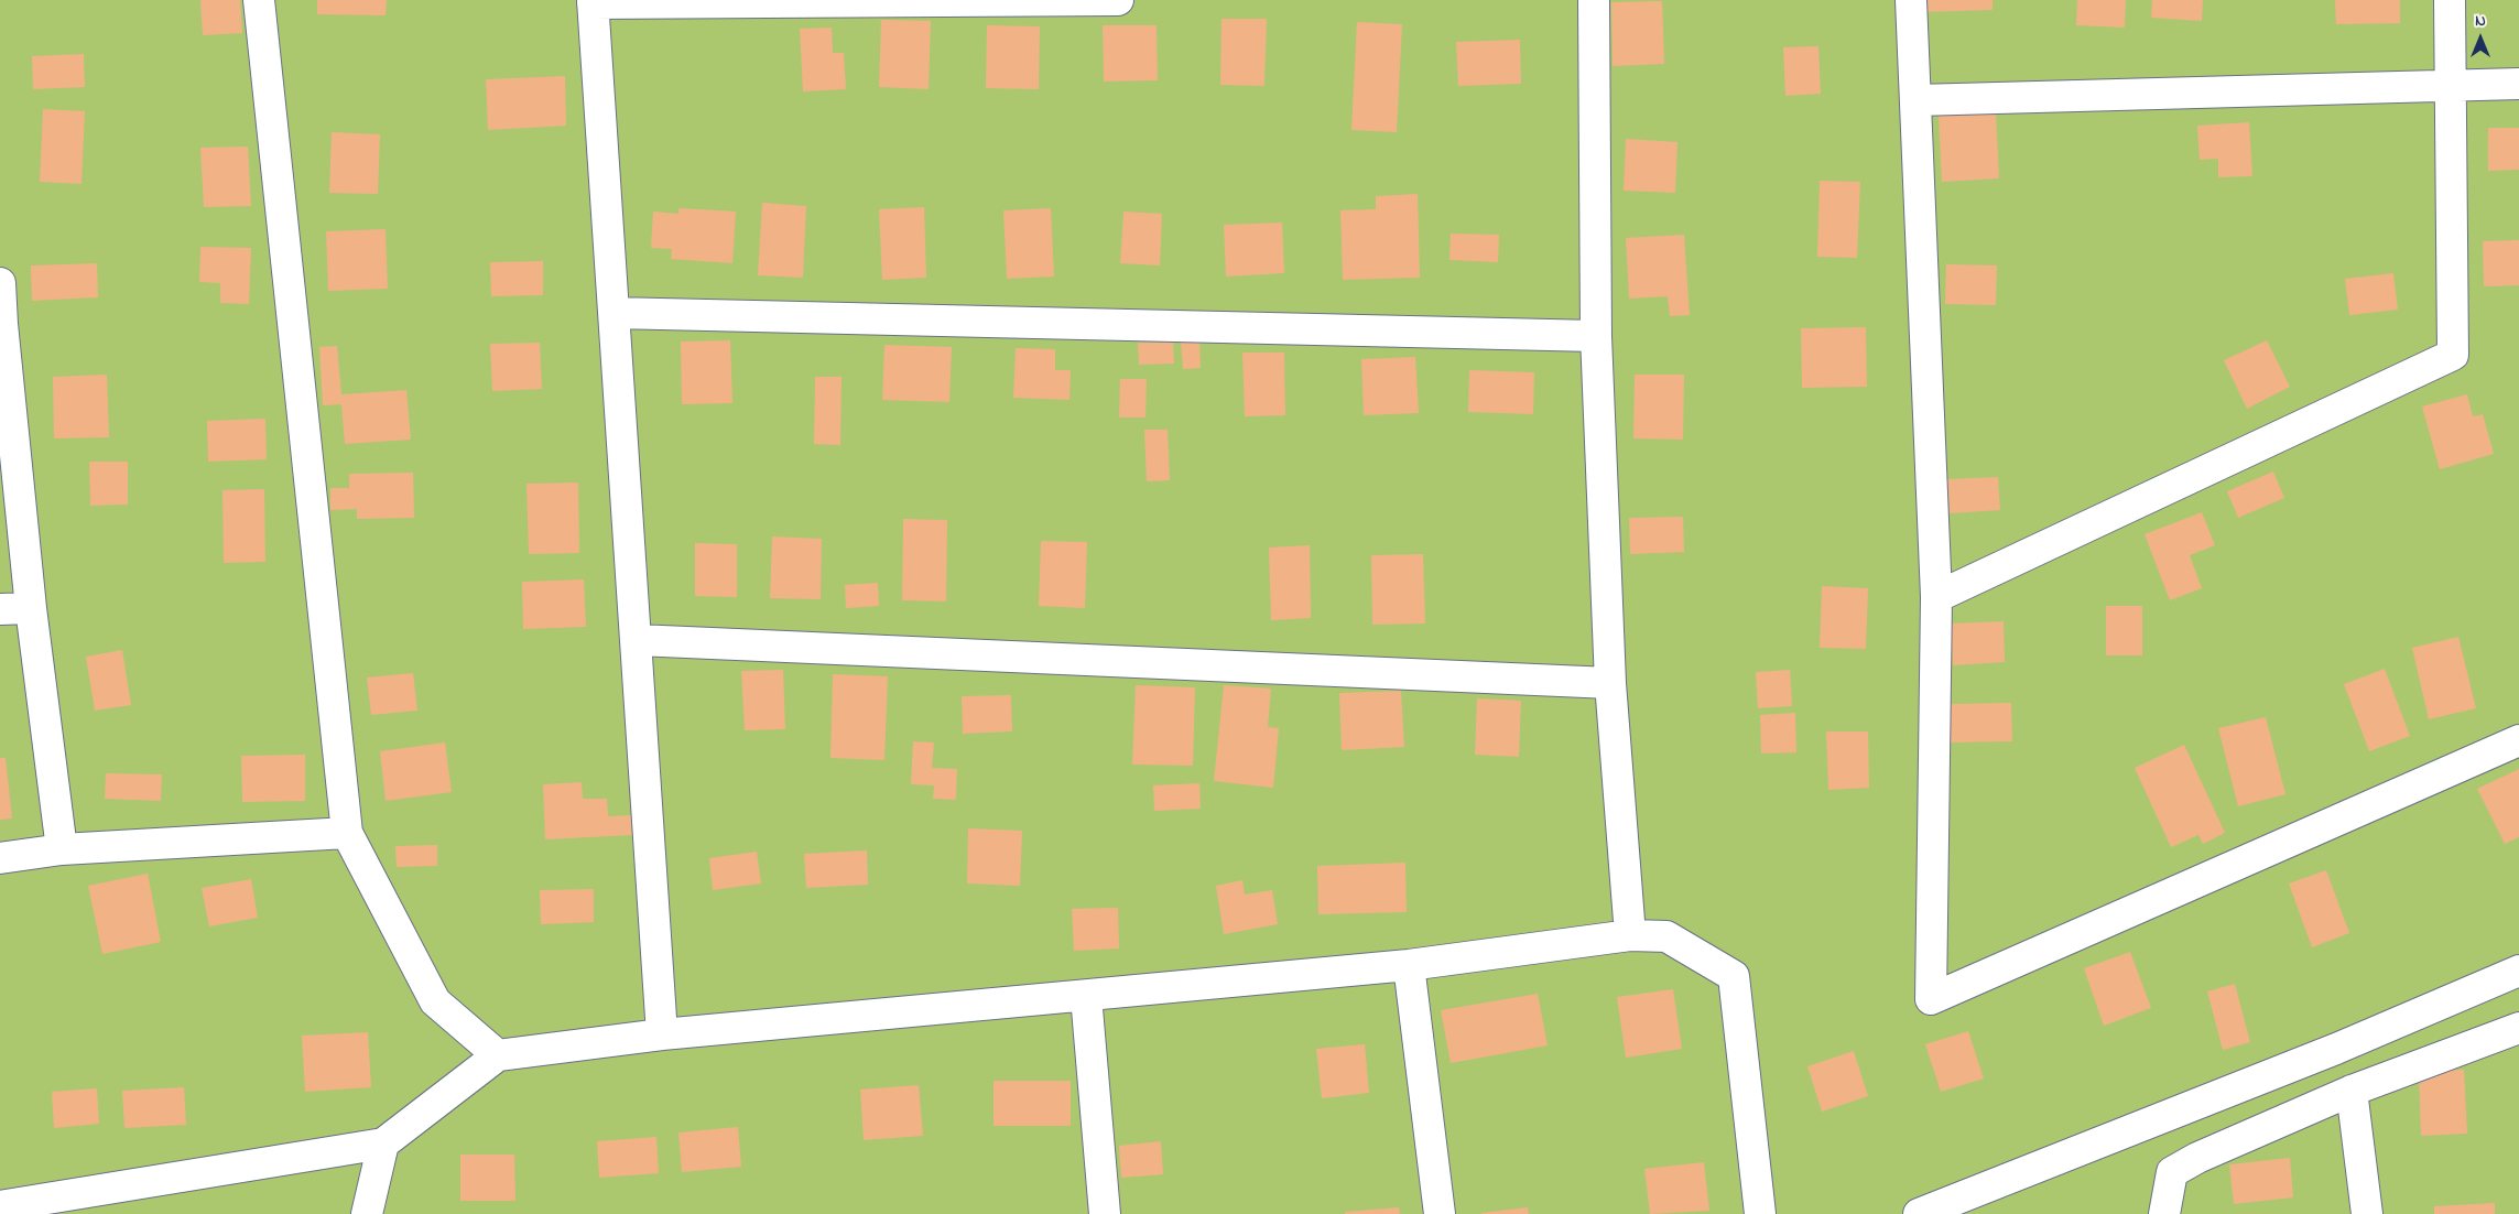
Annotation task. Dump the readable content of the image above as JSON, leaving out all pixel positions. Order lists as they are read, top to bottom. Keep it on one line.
{"north":"top"}
